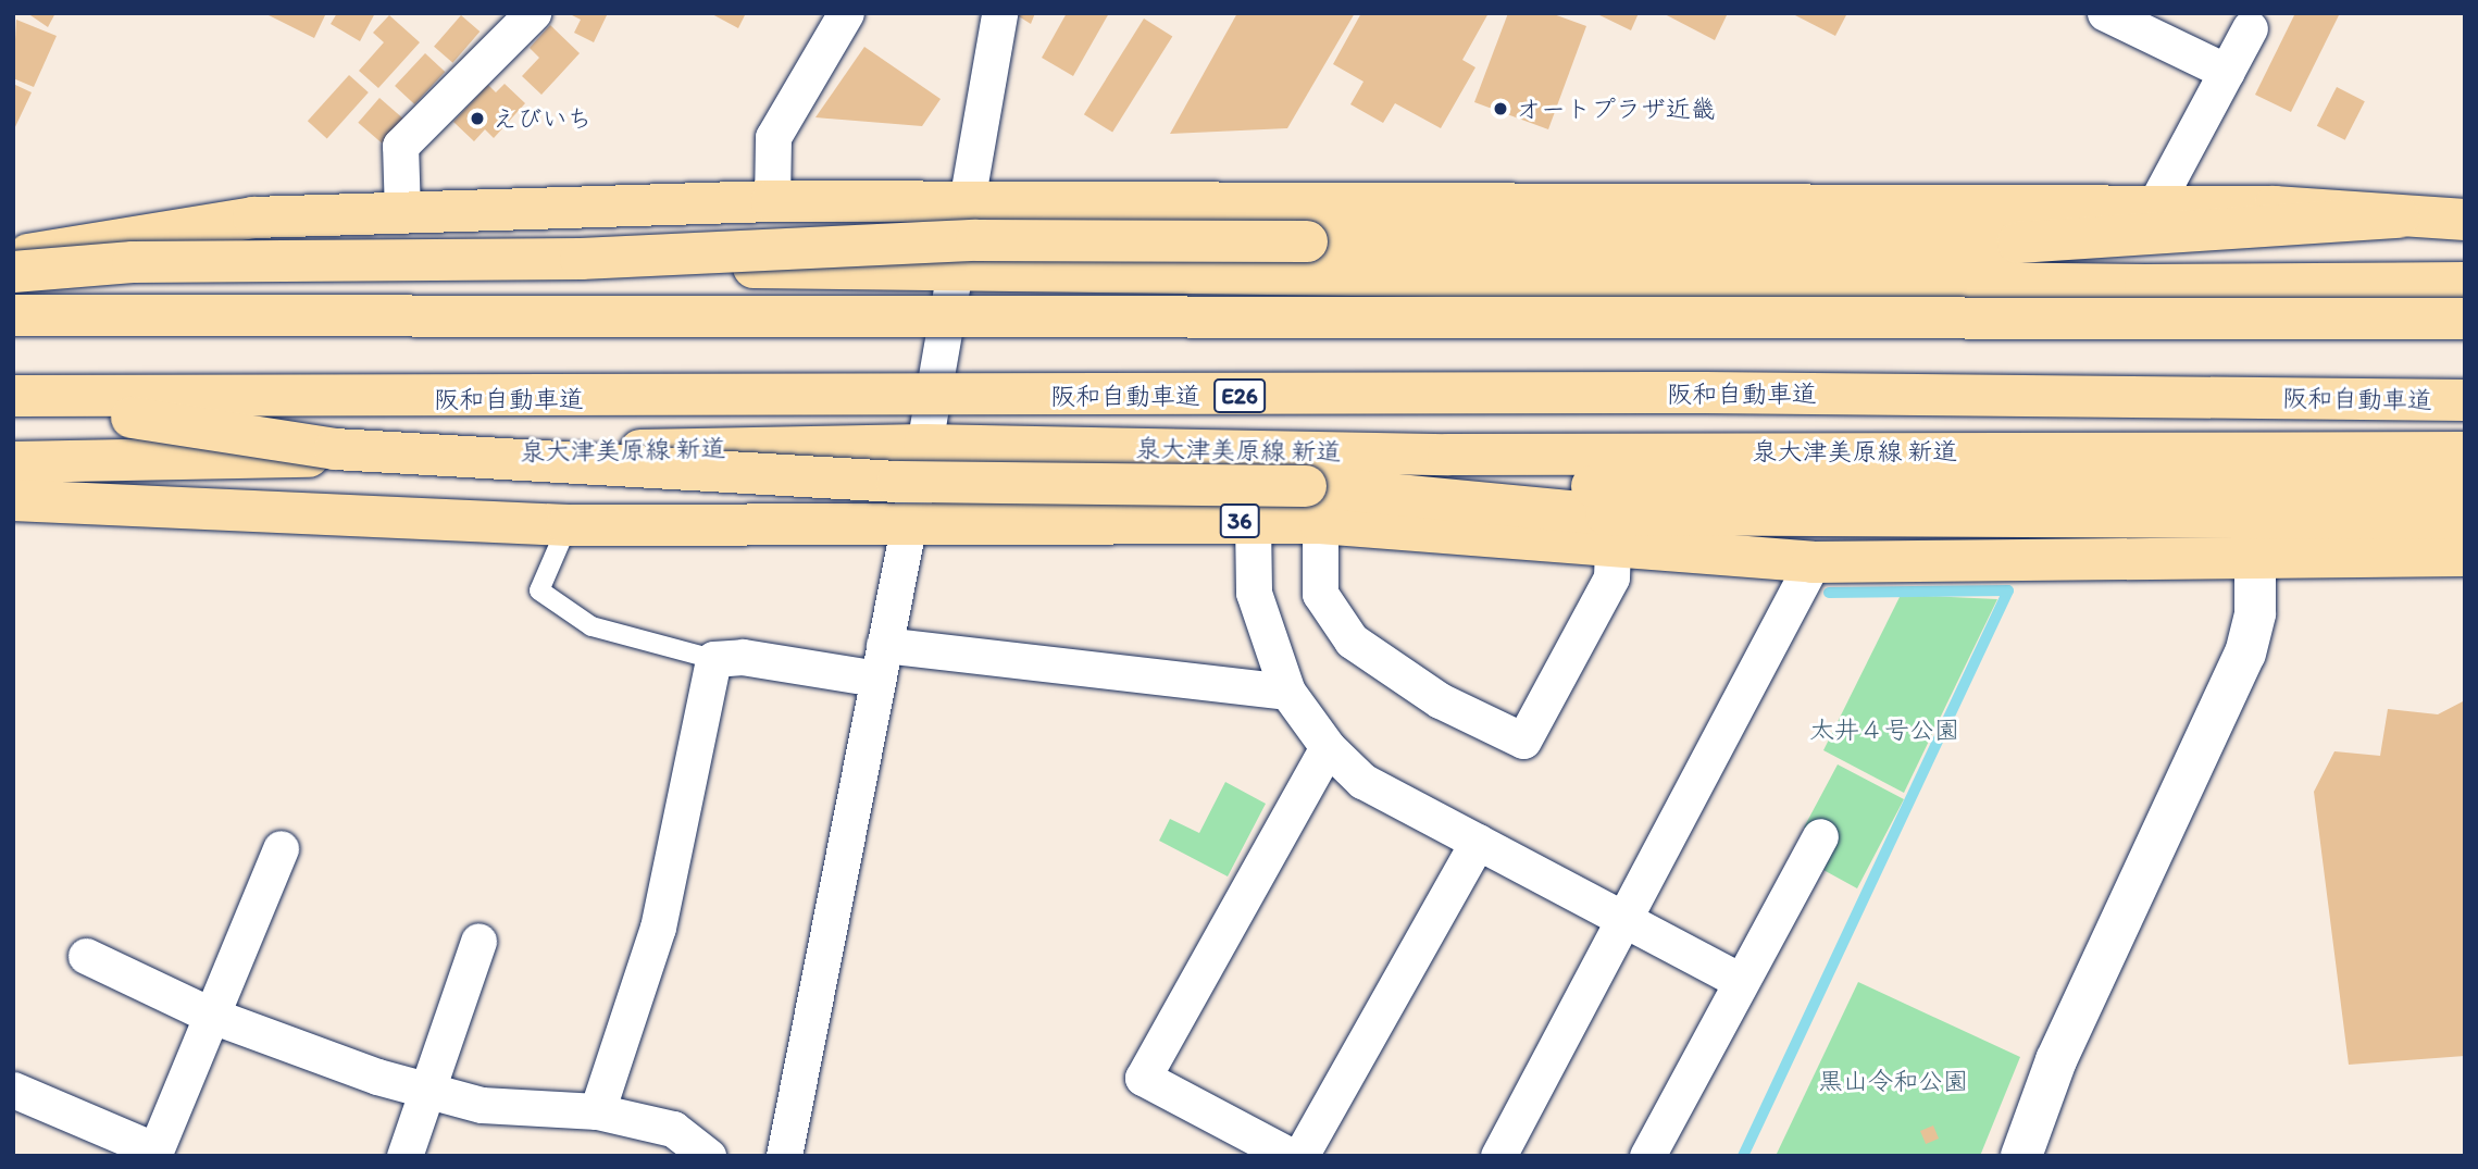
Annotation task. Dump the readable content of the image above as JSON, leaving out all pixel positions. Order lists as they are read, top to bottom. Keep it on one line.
{"streets":{"main road":["阪和自動車道","E26","泉大津美原線 新道","36"]},"parks":["太井４号公園","黒山令和公園"],"places":["オートプラザ近畿","えびいち"]}
